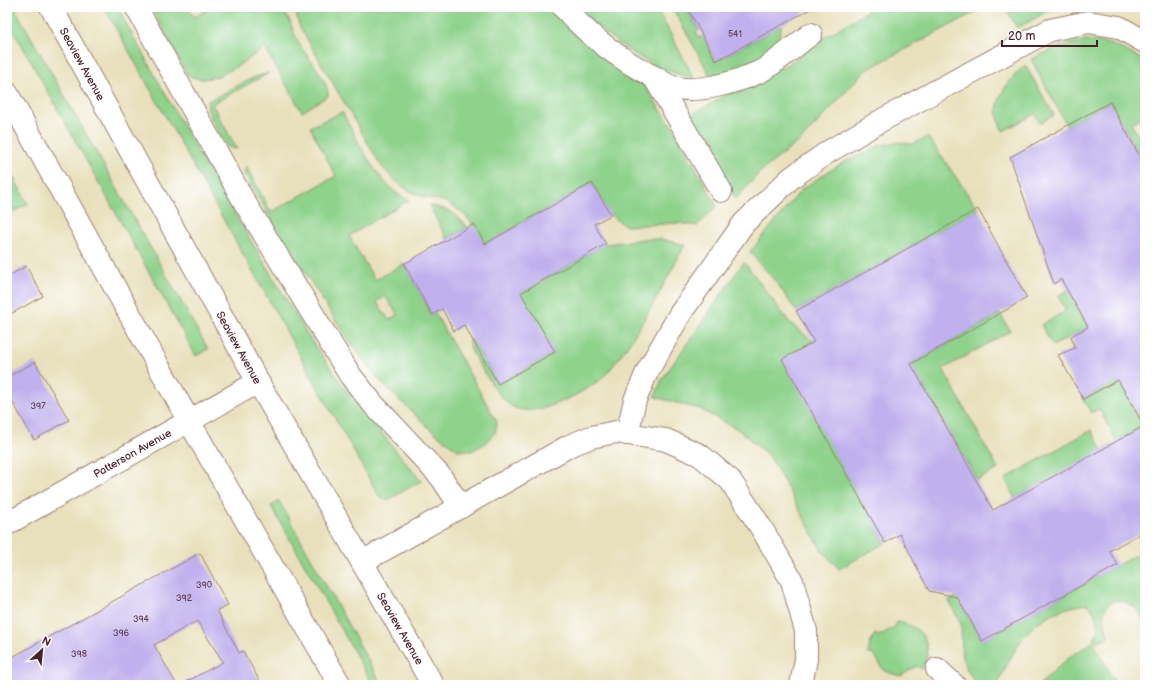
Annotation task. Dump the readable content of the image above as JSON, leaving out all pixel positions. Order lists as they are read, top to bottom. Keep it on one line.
{"streets":{"street":["Seaview Avenue","Patterson Avenue"]},"crossings":[["Seaview Avenue","Patterson Avenue"]],"house_numbers":["541","397","390","392","394","396","398"],"scale_bar":"20 m","north":"top right"}
